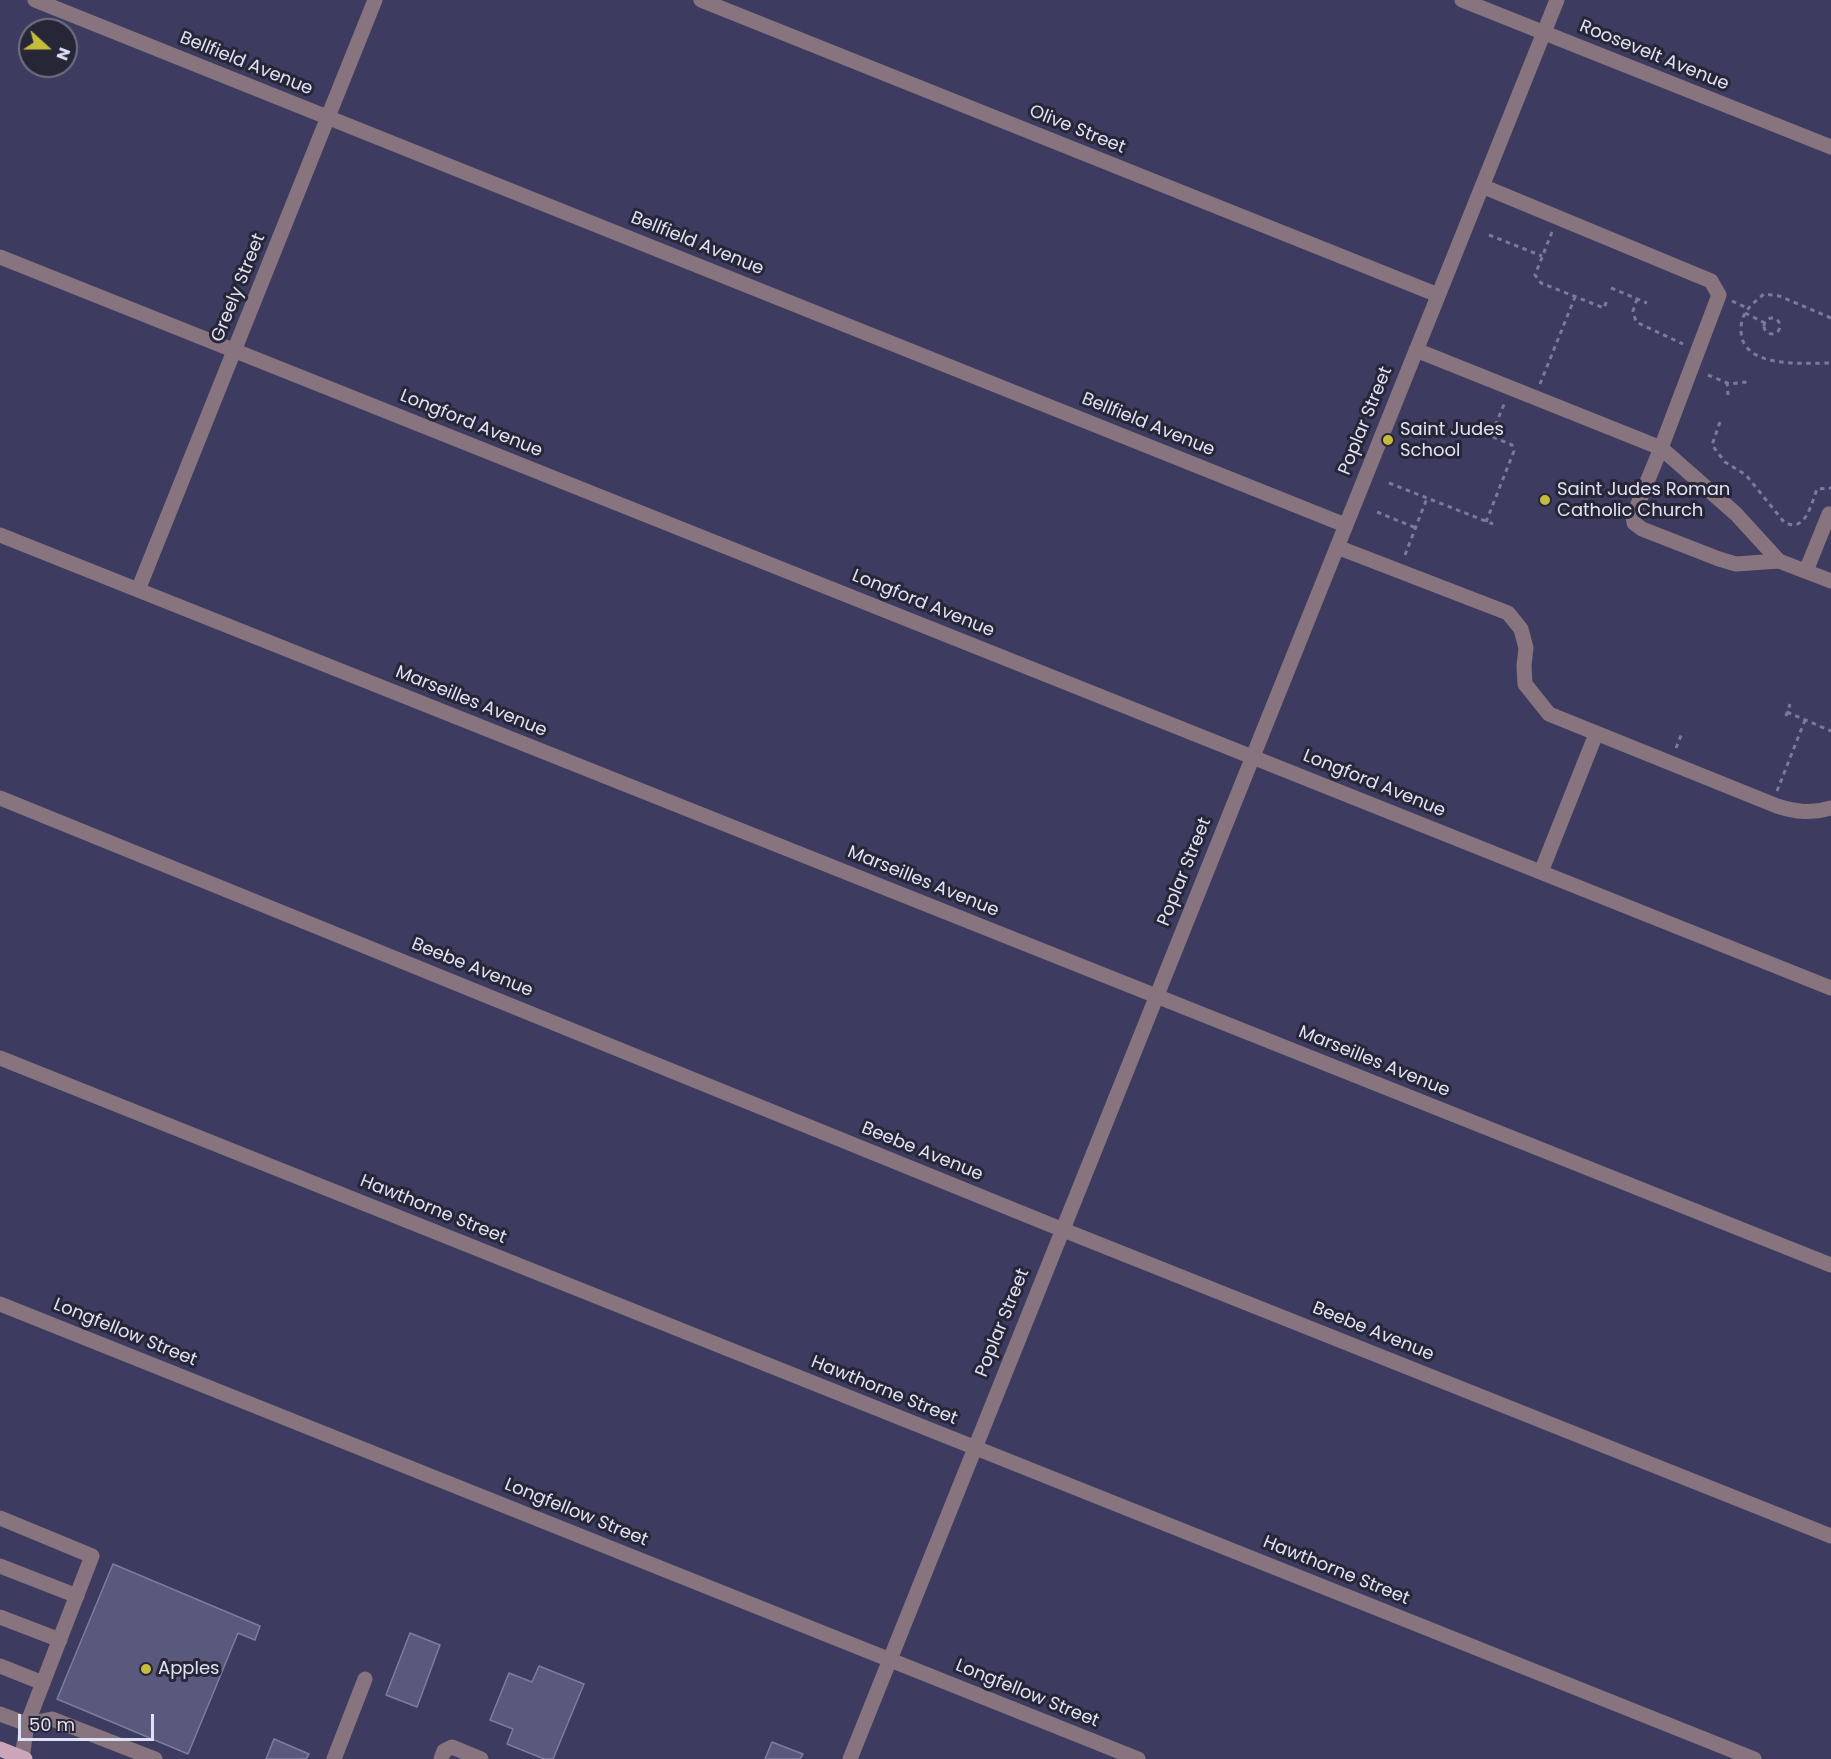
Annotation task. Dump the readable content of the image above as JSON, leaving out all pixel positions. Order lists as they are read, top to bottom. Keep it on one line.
{"streets":{"street":["Roosevelt Avenue","Bellfield Avenue","Olive Street","Greely Street","Poplar Street","Longford Avenue","Marseilles Avenue","Beebe Avenue","Hawthorne Street","Longfellow Street"]},"crossings":[["Roosevelt Avenue","Poplar Street"],["Bellfield Avenue","Greely Street"],["Bellfield Avenue","Poplar Street"],["Olive Street","Poplar Street"],["Greely Street","Longford Avenue"],["Greely Street","Marseilles Avenue"],["Poplar Street","Longford Avenue"],["Poplar Street","Marseilles Avenue"],["Poplar Street","Beebe Avenue"],["Poplar Street","Hawthorne Street"],["Poplar Street","Longfellow Street"]],"places":["Saint Judes School","Saint Judes Roman Catholic Church","Apples"],"scale_bar":"50 m","north":"right"}
